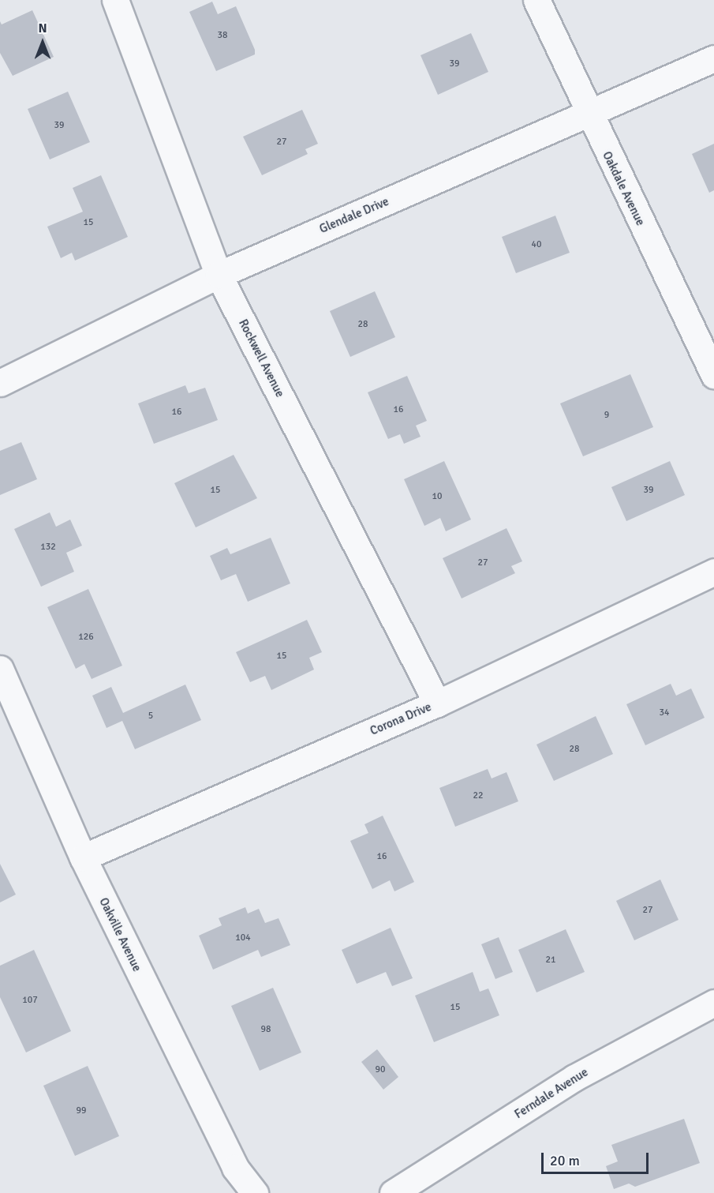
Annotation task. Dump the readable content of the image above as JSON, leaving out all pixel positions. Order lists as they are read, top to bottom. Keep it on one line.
{"streets":{"street":["Oakdale Avenue","Glendale Drive","Rockwell Avenue","Corona Drive","Oakville Avenue","Ferndale Avenue"]},"crossings":[["Oakdale Avenue","Glendale Drive"],["Glendale Drive","Rockwell Avenue"],["Rockwell Avenue","Corona Drive"],["Corona Drive","Oakville Avenue"]],"house_numbers":["38","39","39","27","15","40","28","16","16","9","15","39","10","132","27","126","15","34","5","28","22","16","27","104","21","107","15","98","90","99"],"scale_bar":"20 m","north":"top"}
